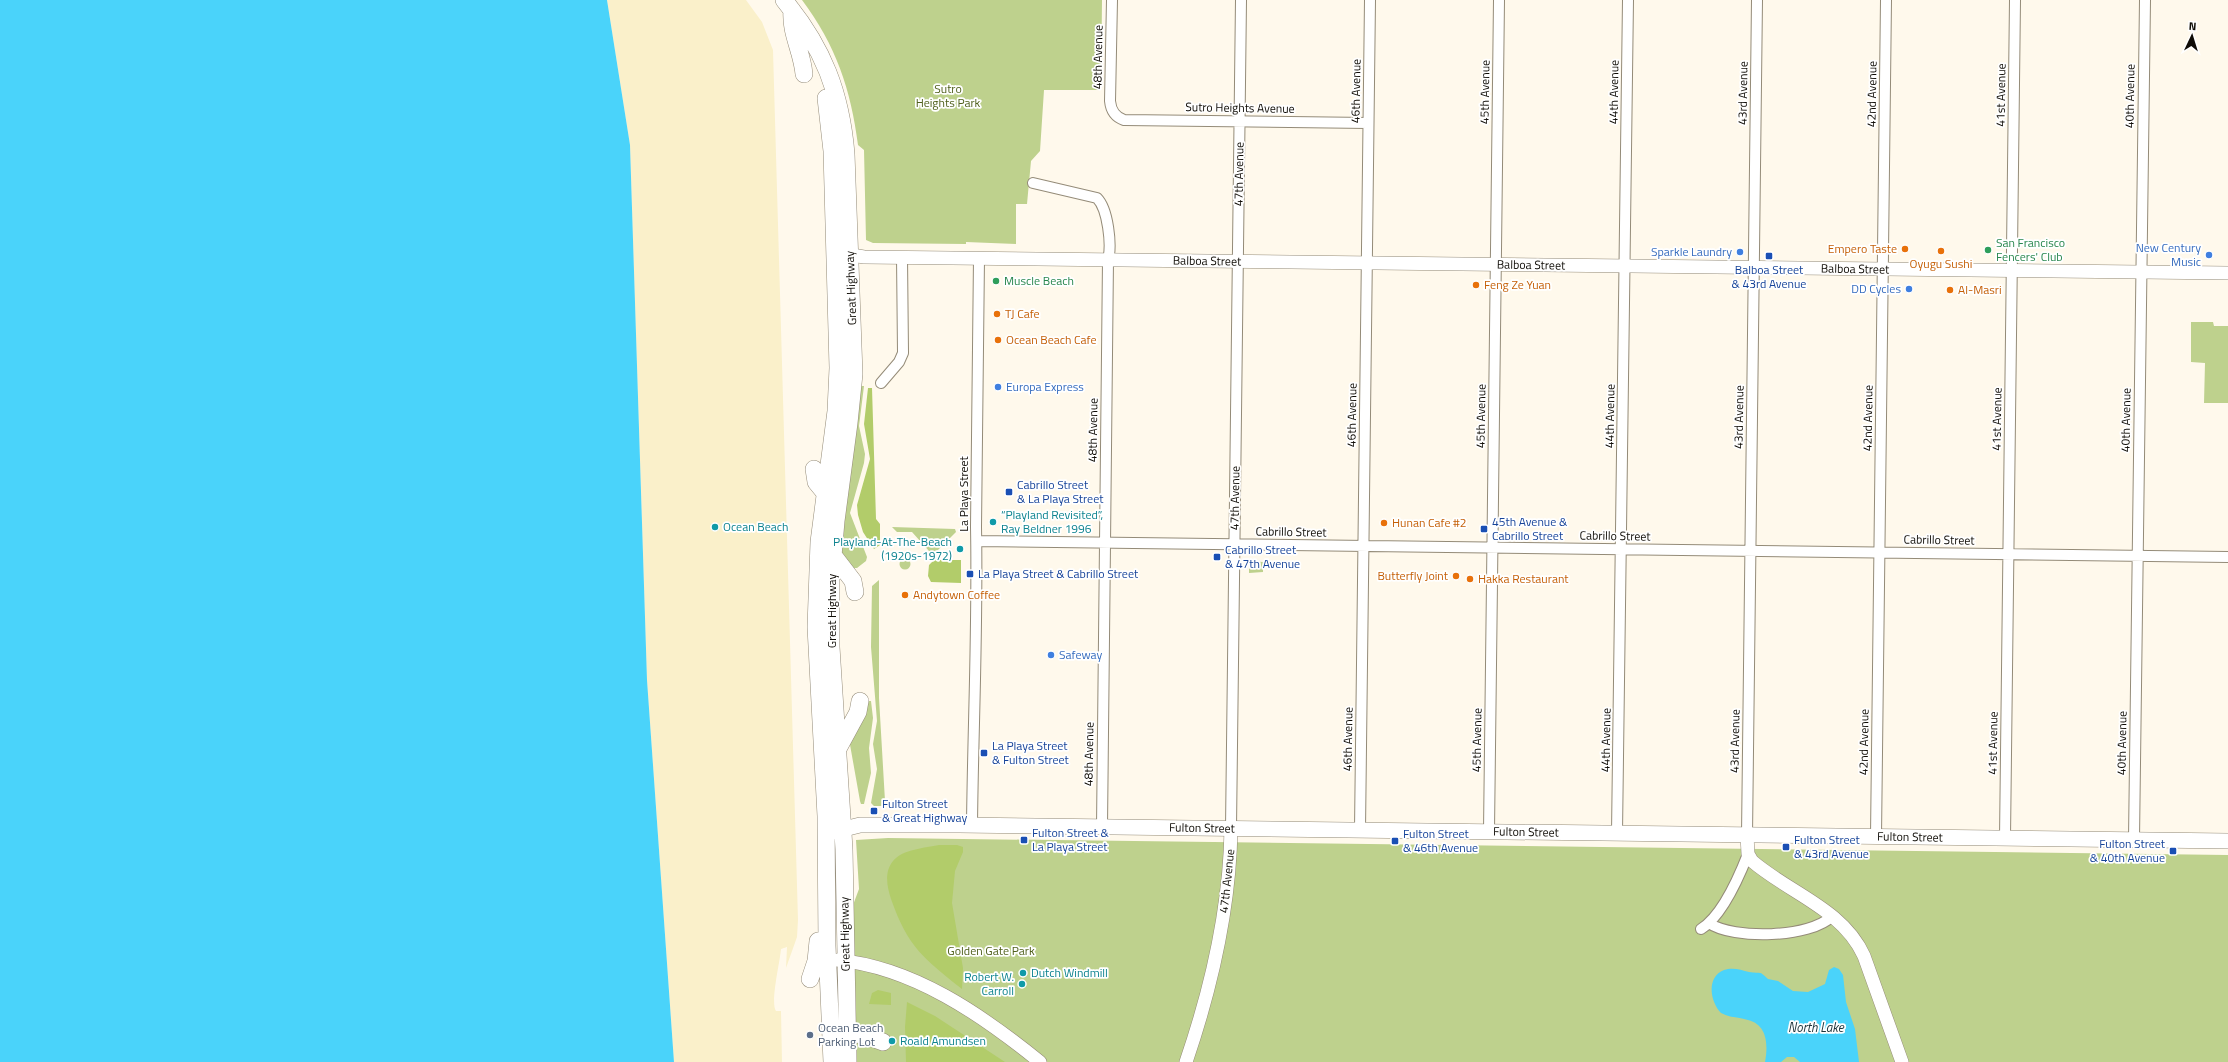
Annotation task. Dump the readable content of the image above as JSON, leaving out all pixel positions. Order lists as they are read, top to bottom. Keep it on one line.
{"streets":{"main road":["Great Highway","Fulton Street"],"street":["48th Avenue","46th Avenue","45th Avenue","44th Avenue","43rd Avenue","42nd Avenue","41st Avenue","40th Avenue","Sutro Heights Avenue","47th Avenue","Balboa Street","La Playa Street","Cabrillo Street"]},"crossings":[["48th Avenue","Sutro Heights Avenue"],["48th Avenue","Balboa Street"],["48th Avenue","Cabrillo Street"],["48th Avenue","Fulton Street"],["46th Avenue","Sutro Heights Avenue"],["46th Avenue","Balboa Street"],["46th Avenue","Cabrillo Street"],["46th Avenue","Fulton Street"],["45th Avenue","Balboa Street"],["45th Avenue","Cabrillo Street"],["45th Avenue","Fulton Street"],["44th Avenue","Balboa Street"],["44th Avenue","Cabrillo Street"],["44th Avenue","Fulton Street"],["43rd Avenue","Balboa Street"],["43rd Avenue","Cabrillo Street"],["43rd Avenue","Fulton Street"],["42nd Avenue","Balboa Street"],["42nd Avenue","Cabrillo Street"],["42nd Avenue","Fulton Street"],["41st Avenue","Balboa Street"],["41st Avenue","Cabrillo Street"],["41st Avenue","Fulton Street"],["40th Avenue","Balboa Street"],["40th Avenue","Cabrillo Street"],["40th Avenue","Fulton Street"],["Sutro Heights Avenue","47th Avenue"],["47th Avenue","Balboa Street"],["47th Avenue","Cabrillo Street"],["47th Avenue","Fulton Street"],["Balboa Street","Great Highway"],["Balboa Street","La Playa Street"],["Great Highway","Fulton Street"],["La Playa Street","Cabrillo Street"],["La Playa Street","Fulton Street"]],"water":["North Lake"],"parks":["Sutro Heights Park","Golden Gate Park"],"places":{"other":["Empero Taste","San Francisco Fencers' Club","Oyugu Sushi","Sparkle Laundry","New Century Music","Muscle Beach","Feng Ze Yuan","DD Cycles","Al-Masri","TJ Cafe","Ocean Beach Cafe","Europa Express","“Playland Revisited”, Ray Beldner 1996","Hunan Cafe #2","Ocean Beach","Playland-At-The-Beach (1920s-1972)","Butterfly Joint","Hakka Restaurant","Andytown Coffee","Safeway","Dutch Windmill","Robert W. Carroll","Ocean Beach Parking Lot","Roald Amundsen"],"transit":["Balboa Street & 43rd Avenue","Cabrillo Street & La Playa Street","45th Avenue & Cabrillo Street","Cabrillo Street & 47th Avenue","La Playa Street & Cabrillo Street","La Playa Street & Fulton Street","Fulton Street & Great Highway","Fulton Street & La Playa Street","Fulton Street & 46th Avenue","Fulton Street & 43rd Avenue","Fulton Street & 40th Avenue"]},"north":"top"}
